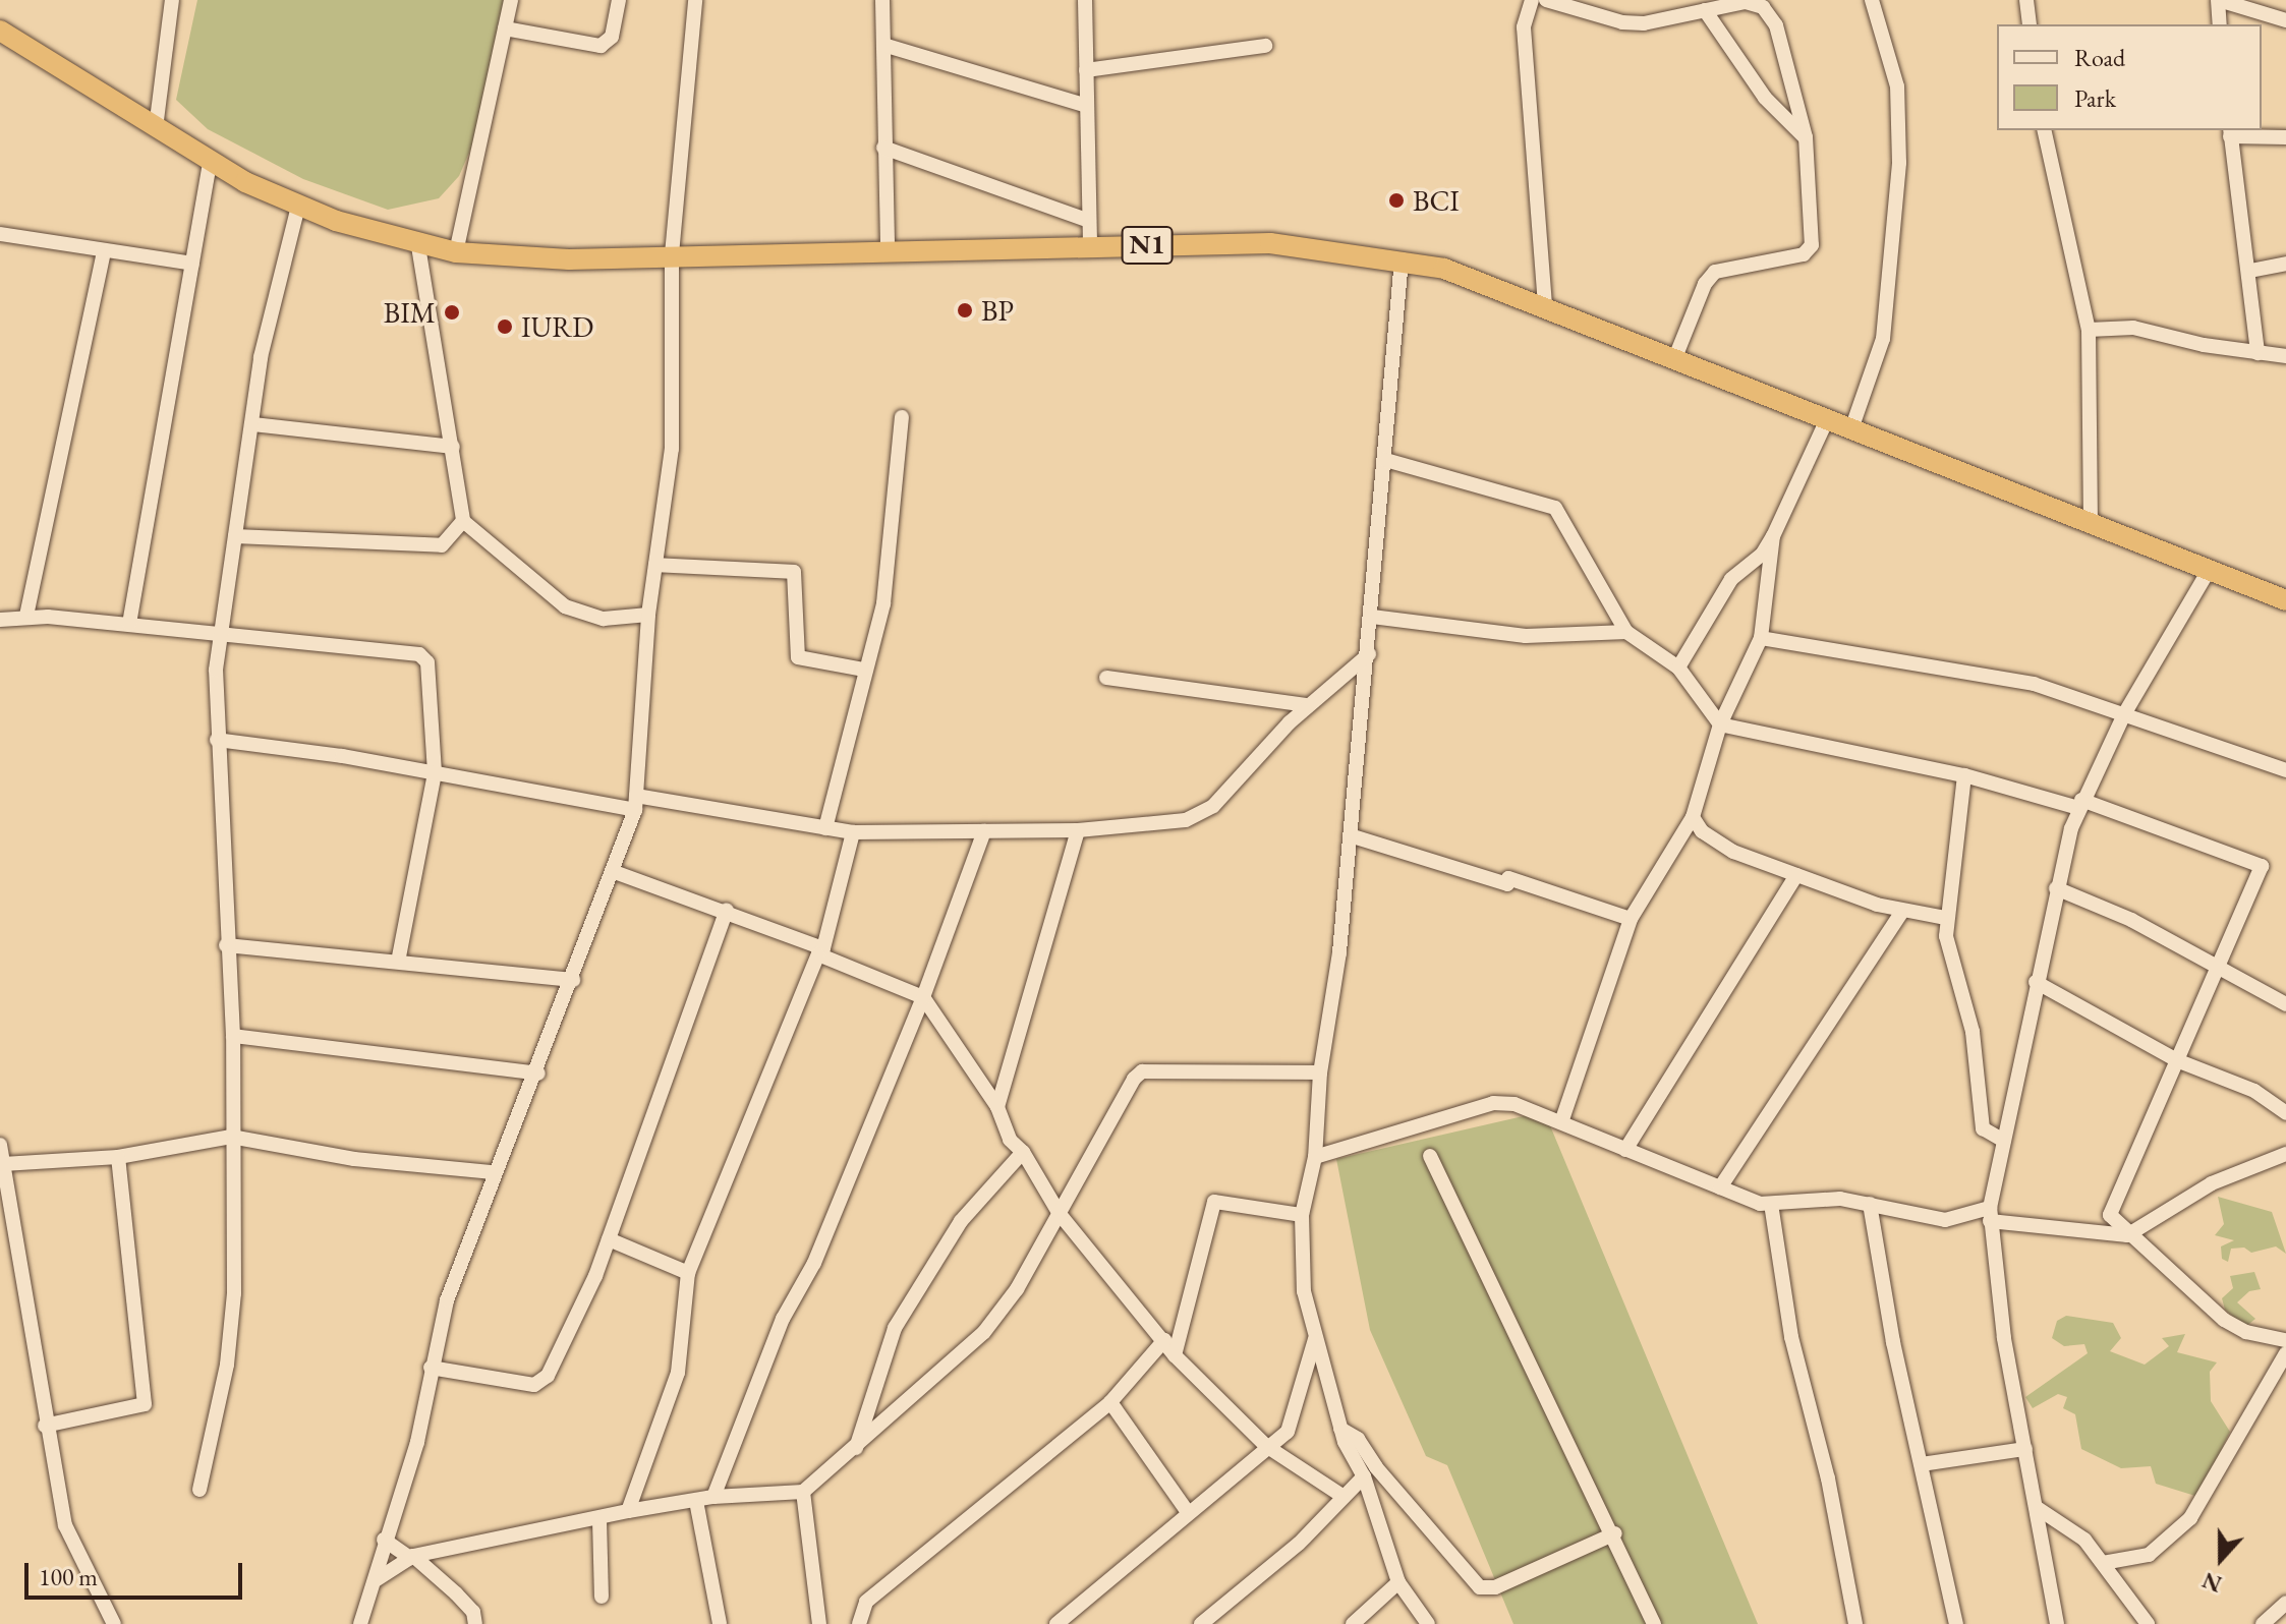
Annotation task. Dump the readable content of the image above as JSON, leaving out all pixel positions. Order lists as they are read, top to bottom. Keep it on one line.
{"streets":{"highway":["N1"]},"places":["BCI","BP","BIM","IURD"],"legend":["Road","Park"],"scale_bar":"100 m","north":"bottom"}
